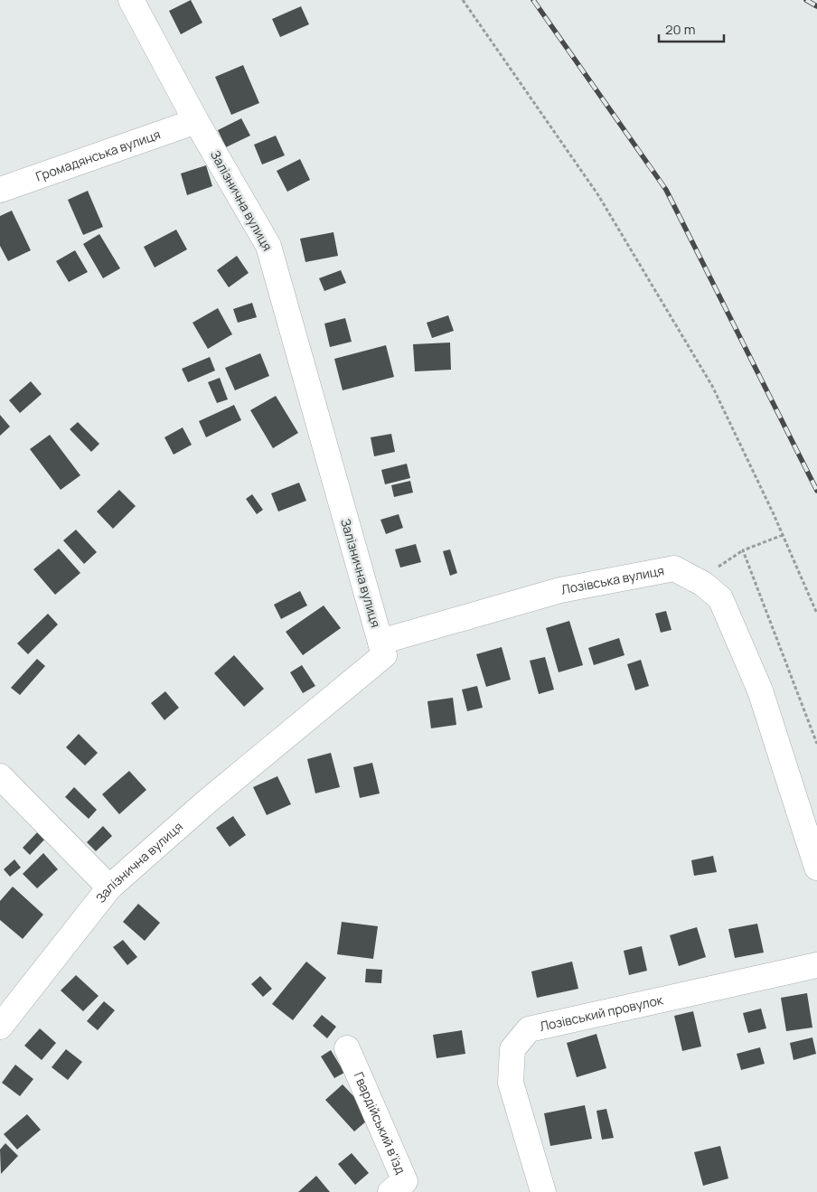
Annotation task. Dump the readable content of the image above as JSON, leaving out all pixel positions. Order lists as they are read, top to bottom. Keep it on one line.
{"streets":{"street":["Громадянська вулиця","Залізнична вулиця","Лозівська вулиця","Лозівський провулок","Гвардійський в'їзд"]},"crossings":[["Громадянська вулиця","Залізнична вулиця"],["Залізнична вулиця","Лозівська вулиця"]],"scale_bar":"20 m"}
